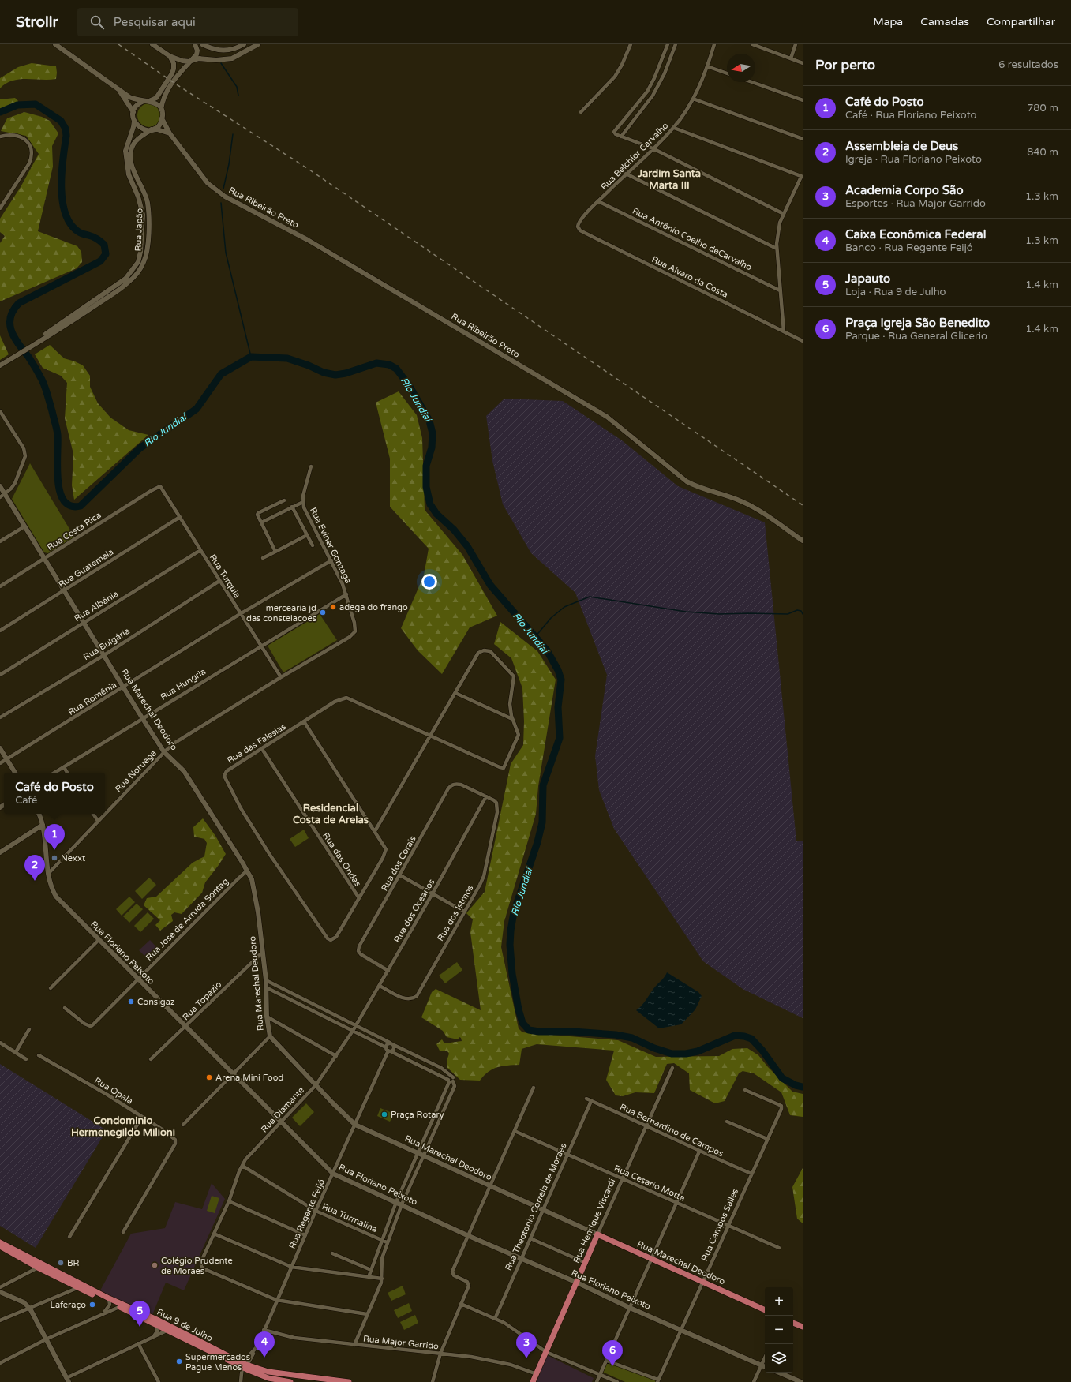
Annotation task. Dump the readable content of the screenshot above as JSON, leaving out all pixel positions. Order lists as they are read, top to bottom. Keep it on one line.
{"streets":{"main road":["Rua Marechal Deodoro","Rua Henrique Viscardi","Rua 9 de Julho"],"street":["Rua Belchior Carvalho","Rua Ribeirão Preto","Rua Japão","Rua Antônio Coelho deCarvalho","Rua Alvaro da Costa","Rua Costa Rica","Rua Eviner Gonzaga","Rua Guatemala","Rua Turquia","Rua Albânia","Rua Bulgária","Rua Hungria","Rua Romênia","Rua das Falesias","Rua Noruega","Rua das Ondas","Rua dos Corais","Rua dos Oceanos","Rua dos Istmos","Rua José de Arruda Sontag","Rua Floriano Peixoto","Rua Topázio","Rua Opala","Rua Diamante","Rua Bernardino de Campos","Rua Cesario Motta","Rua Theotonio Correia de Moraes","Rua Regente Feijó","Rua Turmalina","Rua Campos Salles","Rua Major Garrido"]},"crossings":[["Rua Belchior Carvalho","Rua Antônio Coelho deCarvalho"],["Rua Belchior Carvalho","Rua Alvaro da Costa"],["Rua Ribeirão Preto","Rua Japão"],["Rua Costa Rica","Rua Turquia"],["Rua Costa Rica","Rua Marechal Deodoro"],["Rua Eviner Gonzaga","Rua Hungria"],["Rua Eviner Gonzaga","Rua Romênia"],["Rua Eviner Gonzaga","Rua Noruega"],["Rua Guatemala","Rua Turquia"],["Rua Guatemala","Rua Marechal Deodoro"],["Rua Turquia","Rua Albânia"],["Rua Turquia","Rua Bulgária"],["Rua Turquia","Rua Hungria"],["Rua Turquia","Rua Romênia"],["Rua Turquia","Rua Noruega"],["Rua Albânia","Rua Marechal Deodoro"],["Rua Bulgária","Rua Marechal Deodoro"],["Rua Hungria","Rua Marechal Deodoro"],["Rua Romênia","Rua Marechal Deodoro"],["Rua Marechal Deodoro","Rua Noruega"],["Rua Marechal Deodoro","Rua José de Arruda Sontag"],["Rua Marechal Deodoro","Rua Topázio"],["Rua Marechal Deodoro","Rua Diamante"],["Rua Marechal Deodoro","Rua Theotonio Correia de Moraes"],["Rua Marechal Deodoro","Rua Regente Feijó"],["Rua Marechal Deodoro","Rua Henrique Viscardi"],["Rua Marechal Deodoro","Rua Campos Salles"],["Rua das Falesias","Rua das Ondas"],["Rua Noruega","Rua Floriano Peixoto"],["Rua dos Corais","Rua dos Oceanos"],["Rua dos Corais","Rua dos Istmos"],["Rua dos Oceanos","Rua dos Istmos"],["Rua dos Oceanos","Rua Diamante"],["Rua José de Arruda Sontag","Rua Floriano Peixoto"],["Rua Floriano Peixoto","Rua Topázio"],["Rua Floriano Peixoto","Rua Diamante"],["Rua Floriano Peixoto","Rua Theotonio Correia de Moraes"],["Rua Floriano Peixoto","Rua Regente Feijó"],["Rua Floriano Peixoto","Rua Henrique Viscardi"],["Rua Floriano Peixoto","Rua Campos Salles"],["Rua Diamante","Rua Regente Feijó"],["Rua Diamante","Rua Turmalina"],["Rua Bernardino de Campos","Rua Theotonio Correia de Moraes"],["Rua Bernardino de Campos","Rua Henrique Viscardi"],["Rua Bernardino de Campos","Rua Campos Salles"],["Rua Cesario Motta","Rua Theotonio Correia de Moraes"],["Rua Cesario Motta","Rua Henrique Viscardi"],["Rua Cesario Motta","Rua Campos Salles"],["Rua Regente Feijó","Rua Turmalina"],["Rua Regente Feijó","Rua 9 de Julho"],["Rua Regente Feijó","Rua Major Garrido"],["Rua Henrique Viscardi","Rua Major Garrido"]],"districts":["Jardim Santa Marta III","Residencial Costa de Areias","Condominio Hermenegildo Milioni"],"water":["Rio Jundiaí"],"places":["adega do frango","mercearia jd das constelacoes","Nexxt","Consigaz","Arena Mini Food","Praça Rotary","BR","Colégio Prudente de Moraes","Laferaço","Supermercados Pague Menos"],"north":"left","page":{"header":"Strollr","search":"Pesquisar aqui","nav":["Mapa","Camadas","Compartilhar"],"heading":["Por perto","6 resultados"],"list":[{"mark":"1","name":"Café do Posto","note":"Café · Rua Floriano Peixoto","value":"780 m"},{"mark":"2","name":"Assembleia de Deus","note":"Igreja · Rua Floriano Peixoto","value":"840 m"},{"mark":"3","name":"Academia Corpo São","note":"Esportes · Rua Major Garrido","value":"1.3 km"},{"mark":"4","name":"Caixa Econômica Federal","note":"Banco · Rua Regente Feijó","value":"1.3 km"},{"mark":"5","name":"Japauto","note":"Loja · Rua 9 de Julho","value":"1.4 km"},{"mark":"6","name":"Praça Igreja São Benedito","note":"Parque · Rua General Glicerio","value":"1.4 km"}],"popup":["Café do Posto","Café"],"pins":["1","2","5","4","3","6"],"map_buttons":["+","−"]}}
